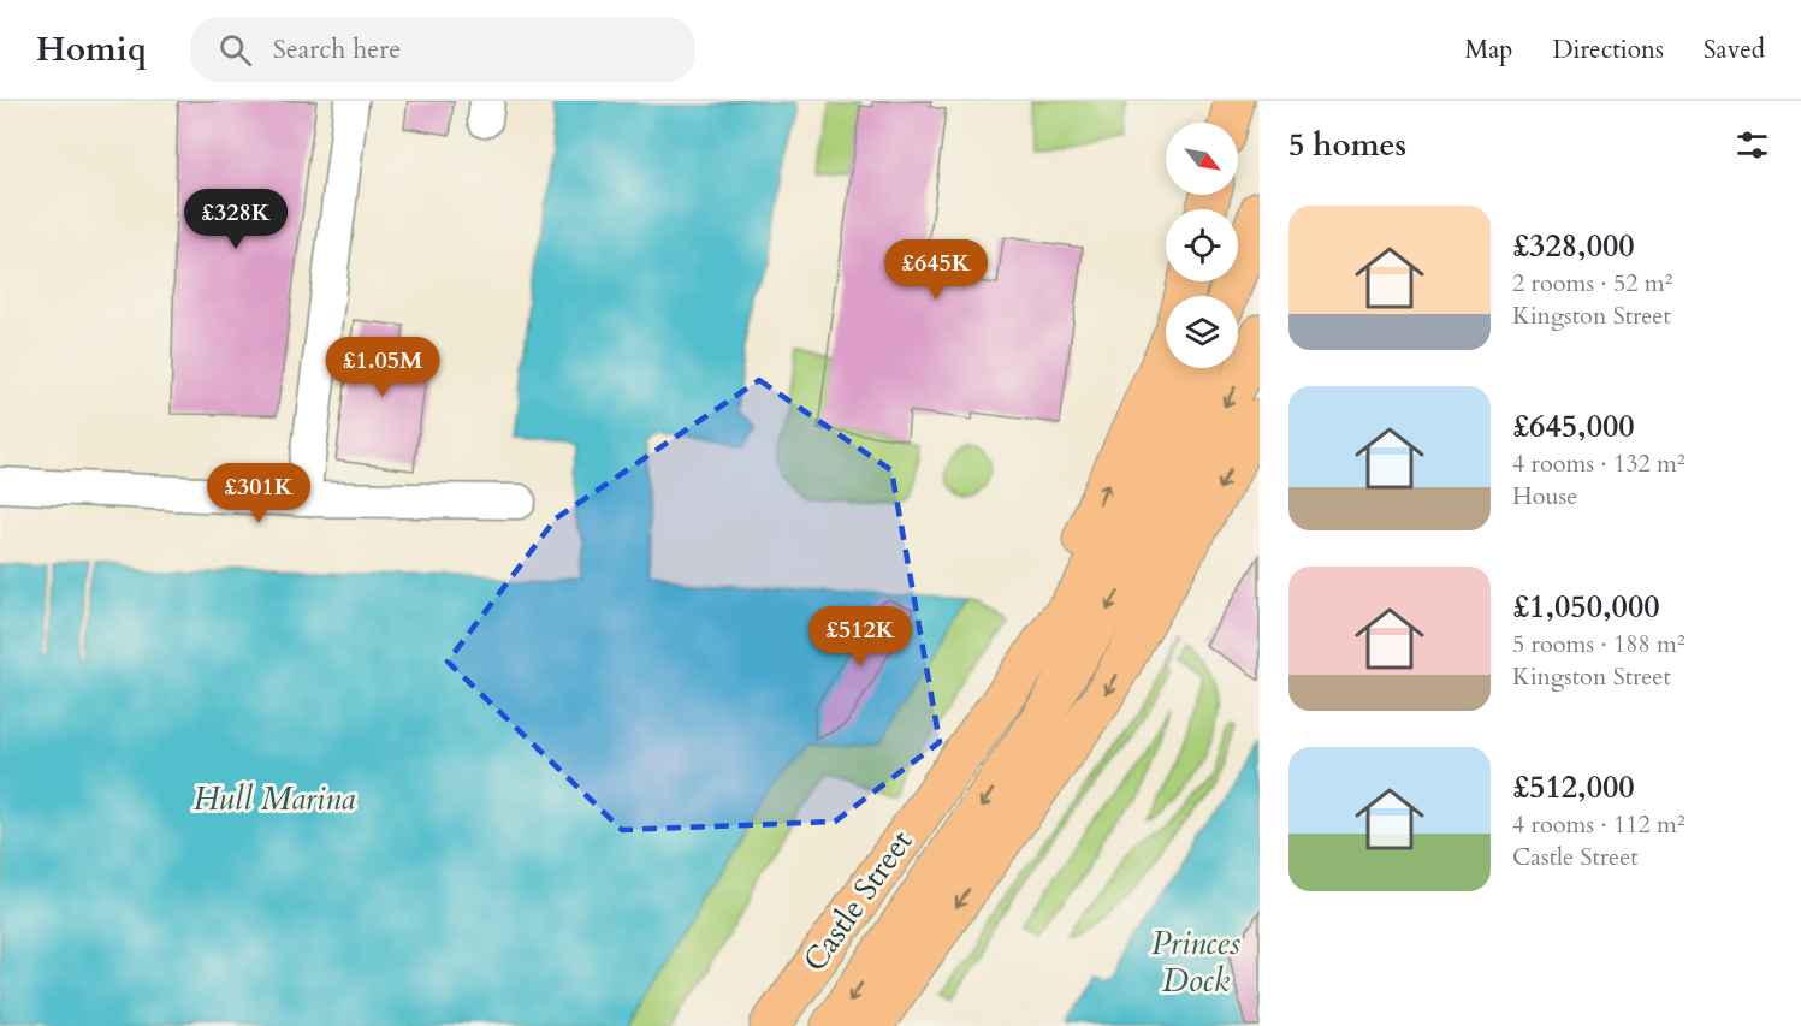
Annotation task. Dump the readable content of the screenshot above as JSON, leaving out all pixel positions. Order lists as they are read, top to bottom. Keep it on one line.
{"streets":{"highway":["Castle Street"]},"water":["Hull Marina","Princes Dock"],"north":"bottom right","page":{"header":"Homiq","search":"Search here","nav":["Map","Directions","Saved"],"heading":"5 homes","list":[{"name":"£328,000","note":"2 rooms · 52 m² · Kingston Street"},{"name":"£645,000","note":"4 rooms · 132 m² · House"},{"name":"£1,050,000","note":"5 rooms · 188 m² · Kingston Street"},{"name":"£512,000","note":"4 rooms · 112 m² · Castle Street"}],"price":["£328K","£645K","£1.05M","£301K","£512K"]}}
